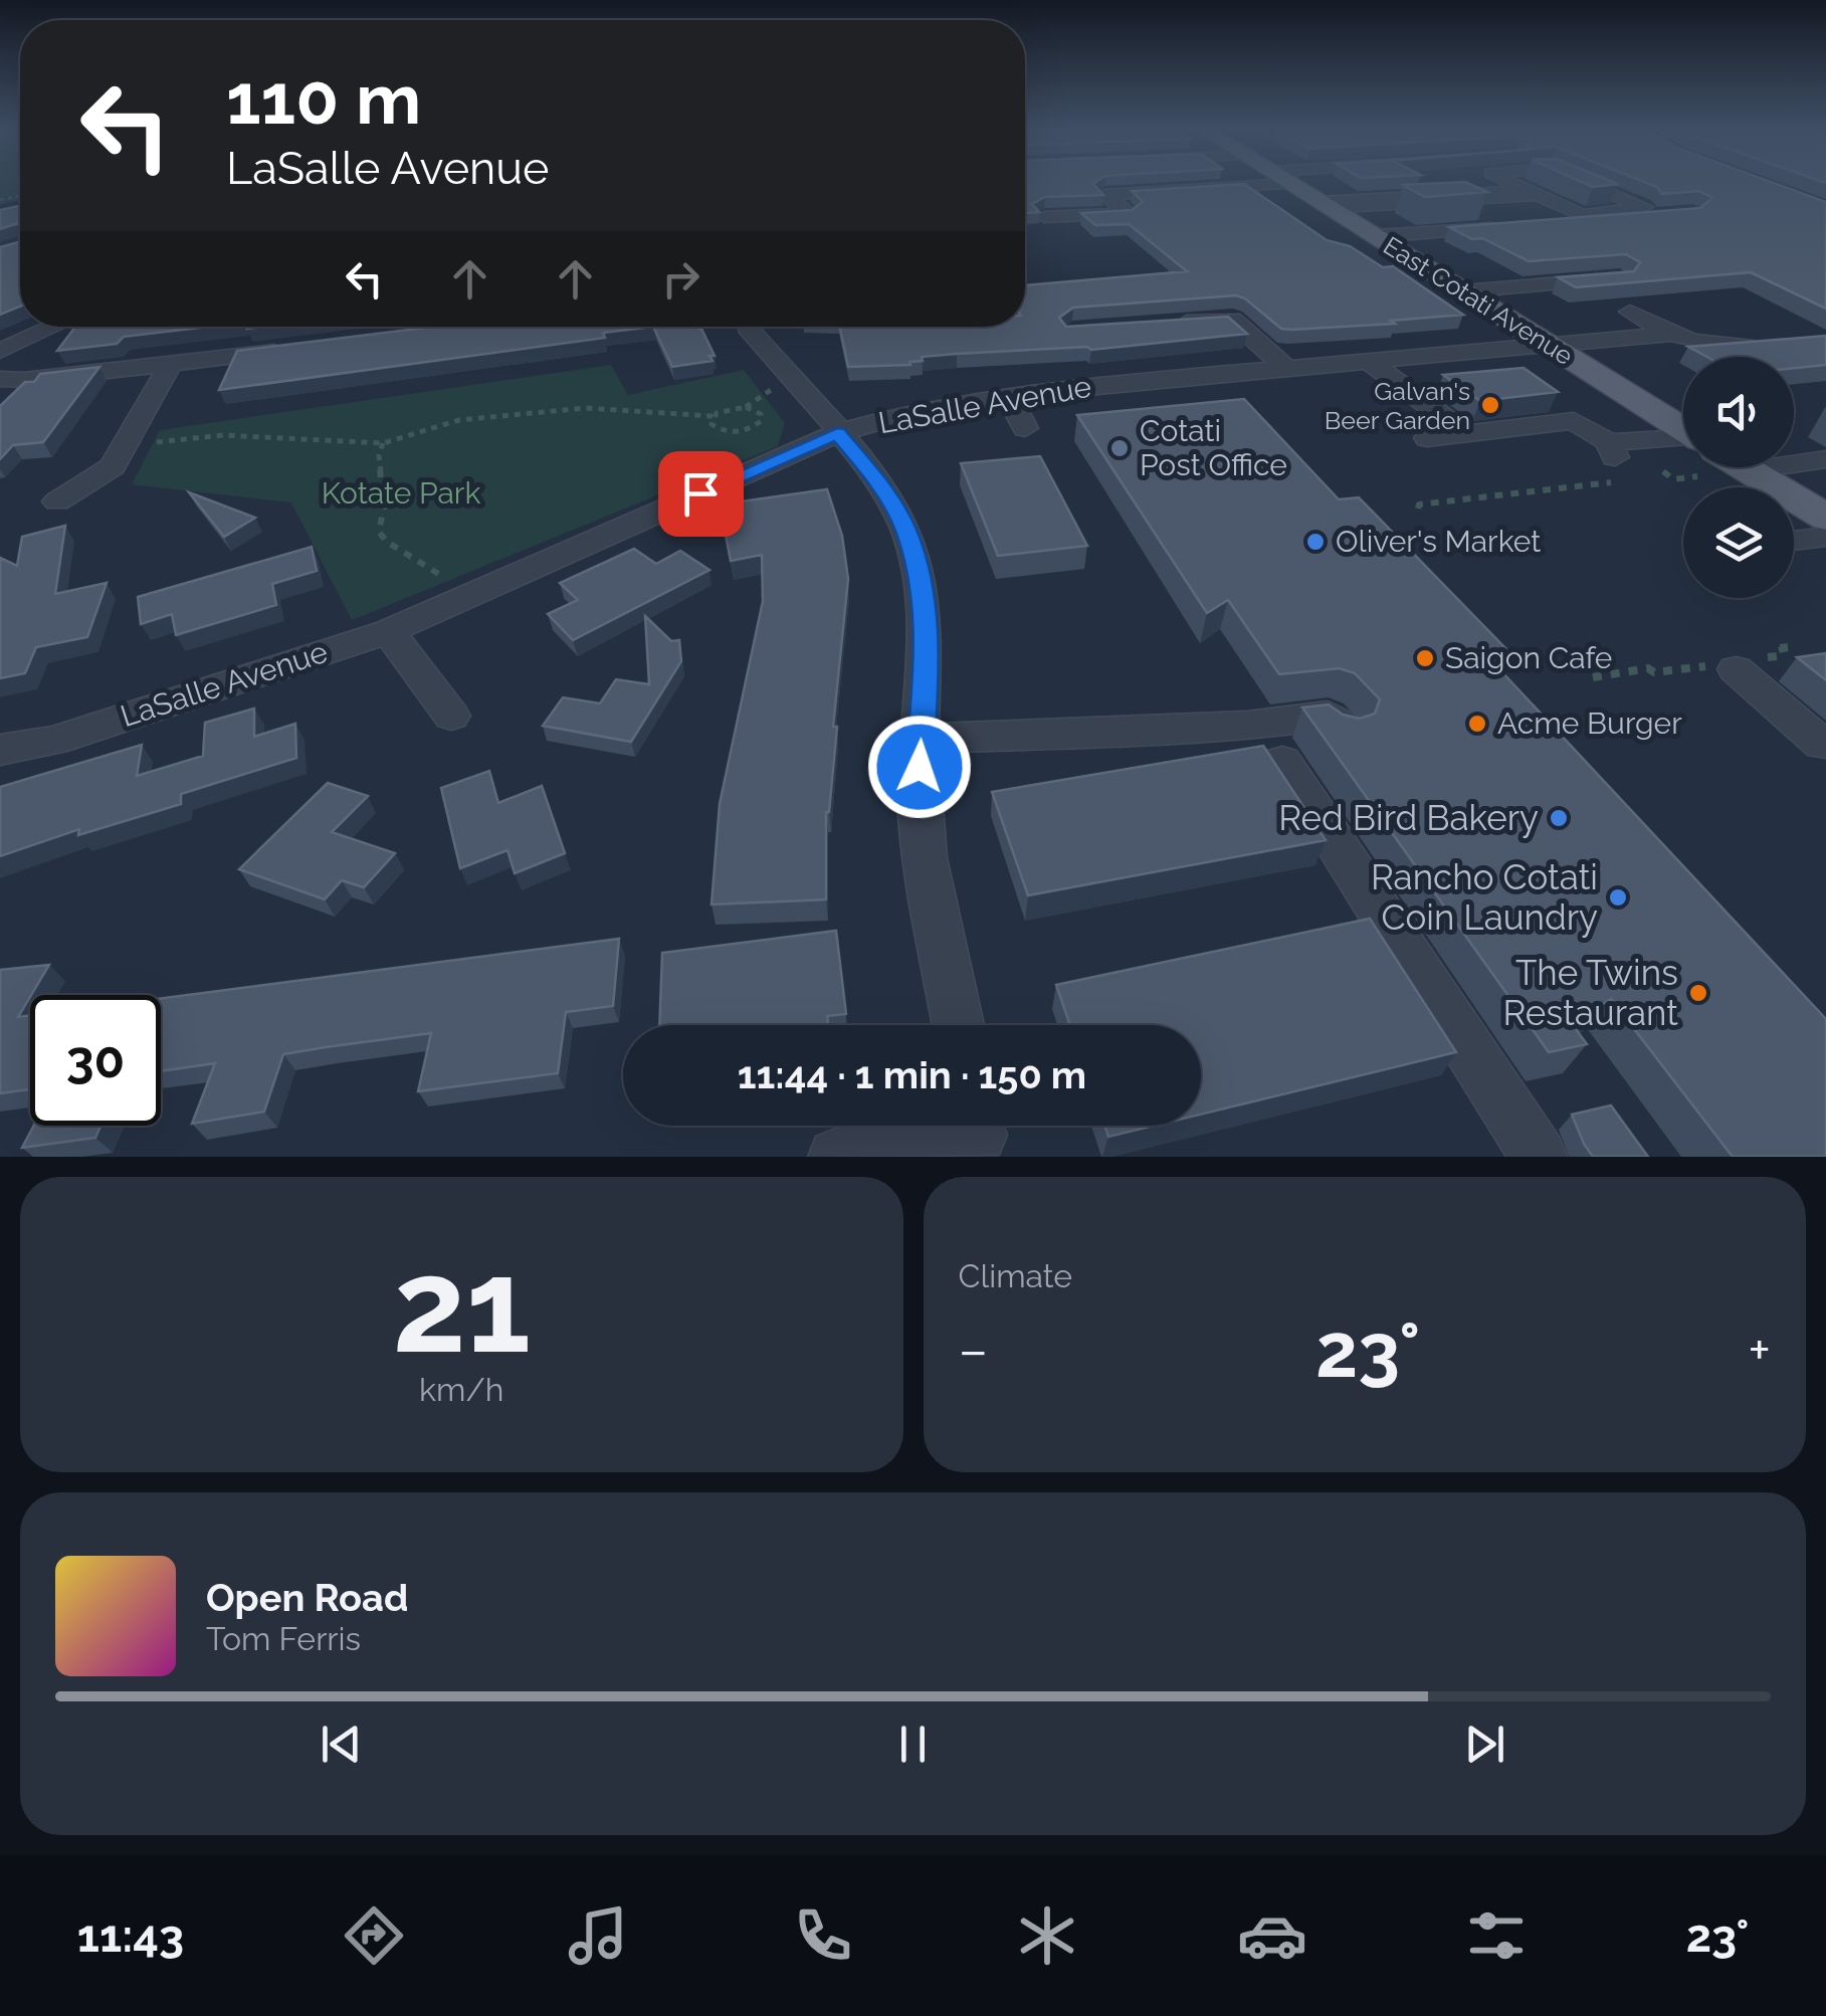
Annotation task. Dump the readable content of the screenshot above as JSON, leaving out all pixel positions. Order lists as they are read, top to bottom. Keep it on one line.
{"streets":{"main road":["East Cotati Avenue"],"street":["LaSalle Avenue"]},"crossings":[["East Cotati Avenue","LaSalle Avenue"]],"parks":["Kotate Park"],"places":["Galvan's Beer Garden","Cotati Post Office","Oliver's Market","Saigon Cafe","Acme Burger","Red Bird Bakery","Rancho Cotati Coin Laundry","The Twins Restaurant"],"page":{"turn":["110 m","LaSalle Avenue"],"limit":"30","trip":"11:44 · 1 min · 150 m","tile":[["21","km/h"],"Climate"],"heat":["−","23°","+"],"song":["Open Road","Tom Ferris"],"tabs":["11:43","23°"]}}
